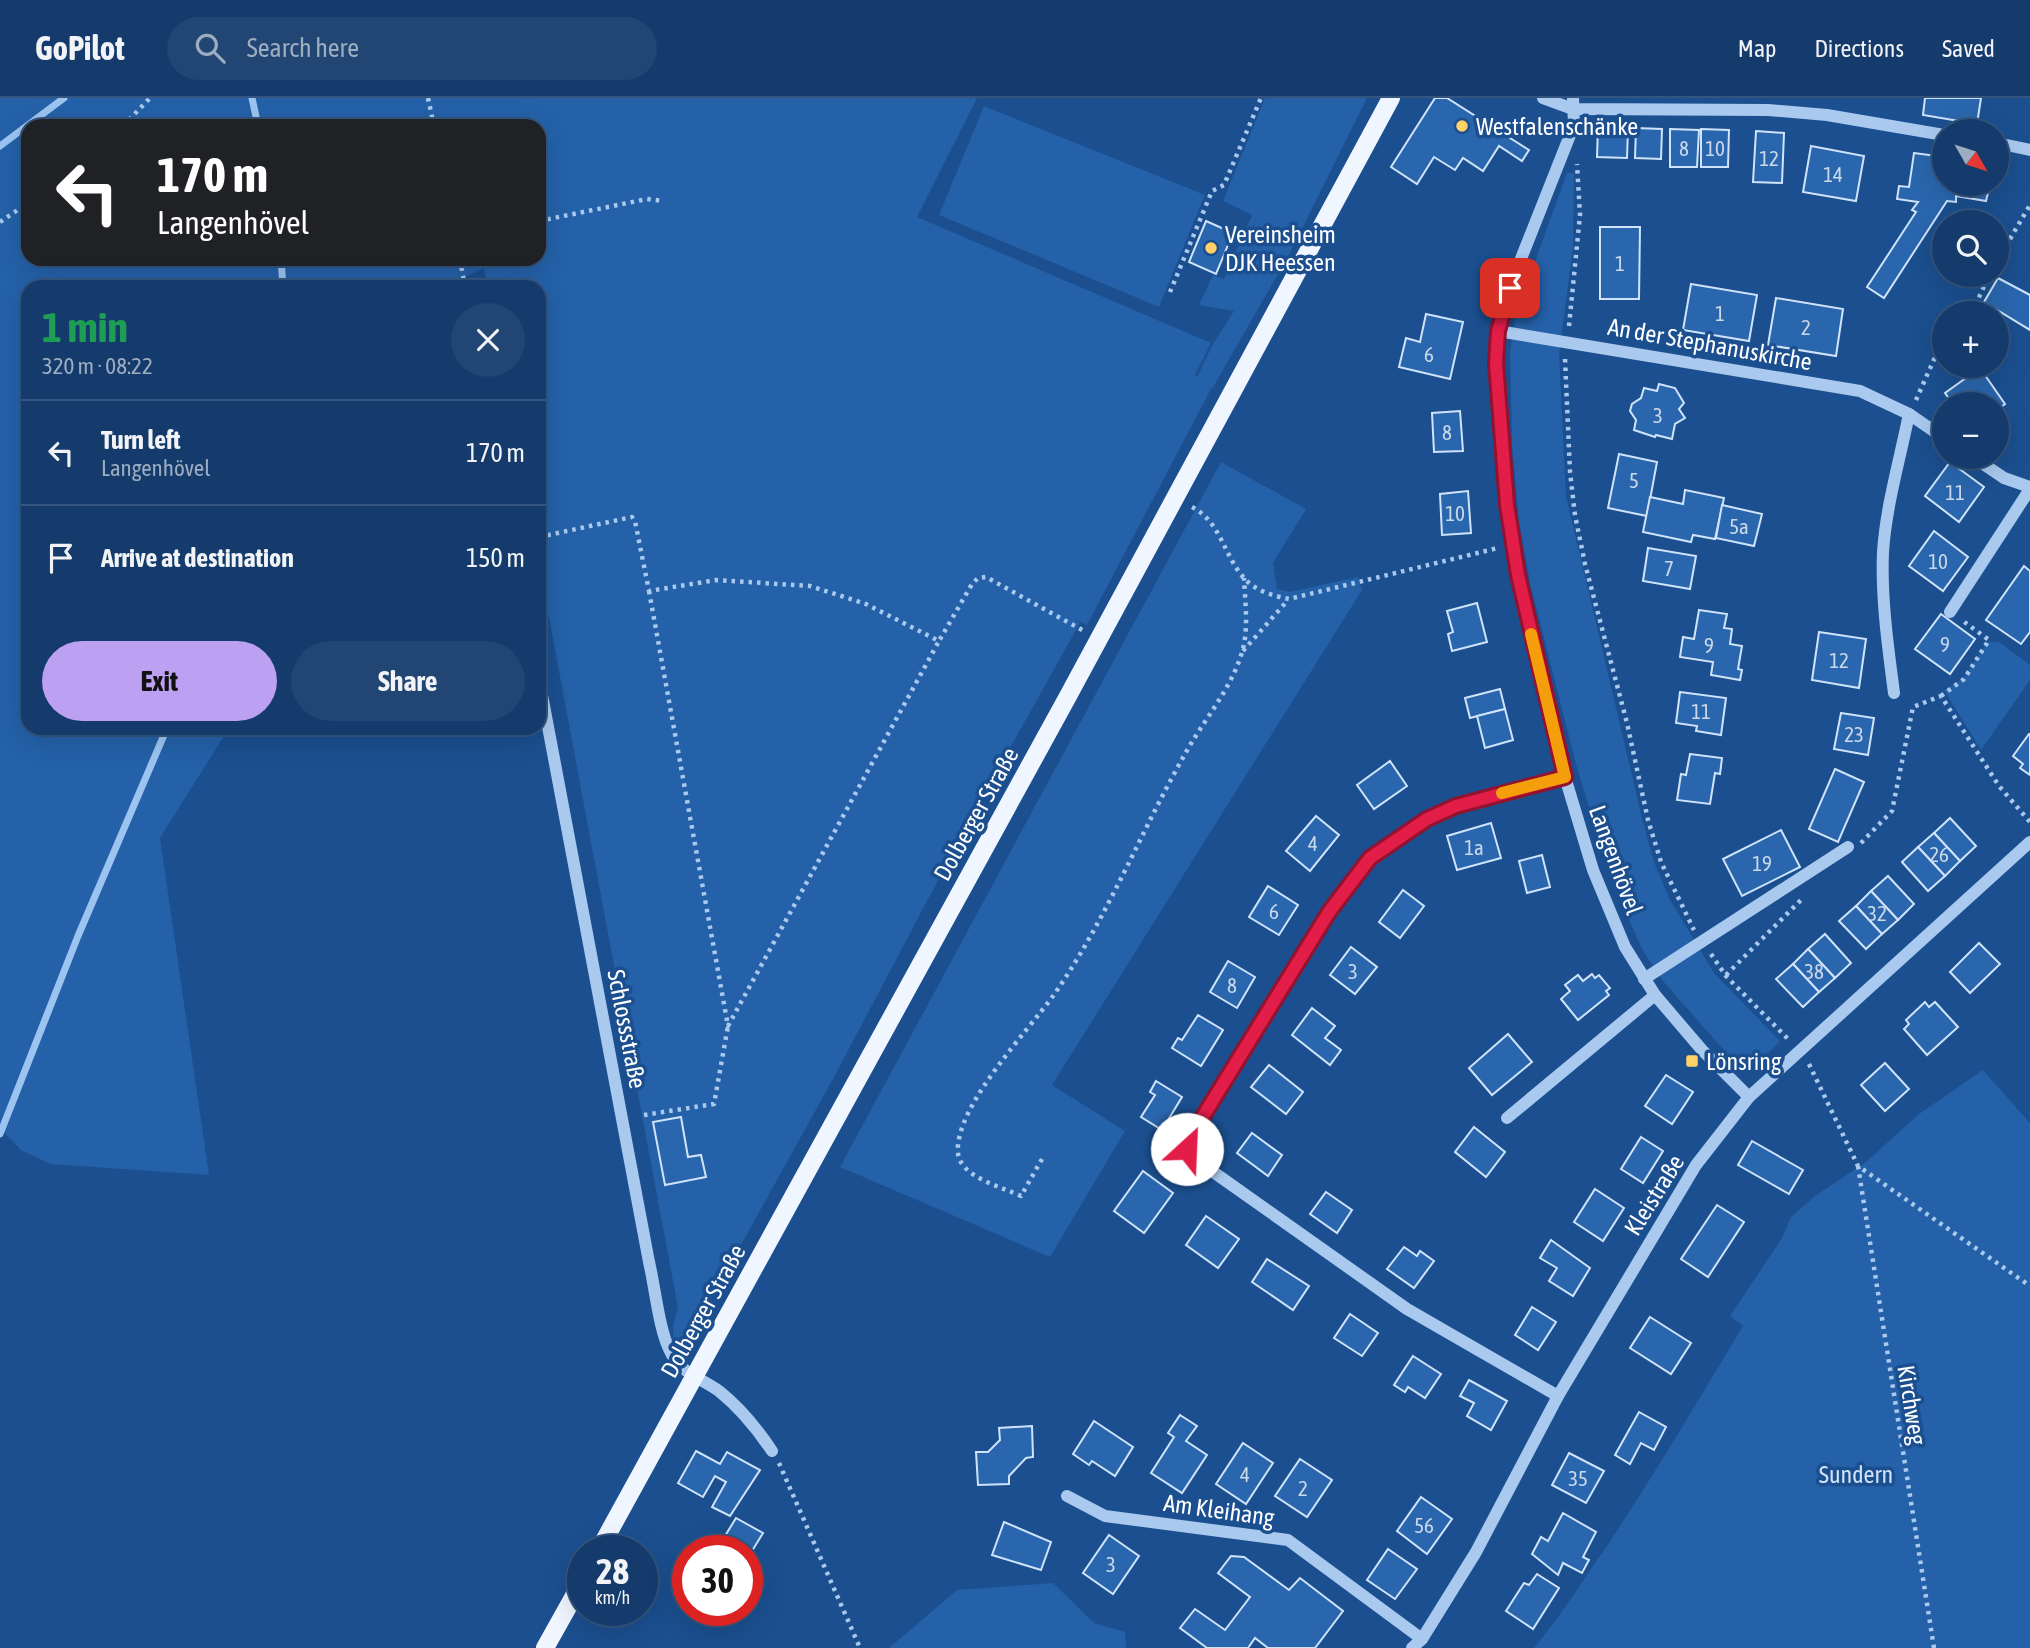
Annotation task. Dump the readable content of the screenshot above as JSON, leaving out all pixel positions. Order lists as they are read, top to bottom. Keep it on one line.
{"streets":{"main road":["Dolberger Straße"],"street":["An der Stephanuskirche","Langenhövel","Schlossstraße","Kleistraße","Am Kleihang"],"path":["Kirchweg"]},"crossings":[["An der Stephanuskirche","Langenhövel"],["Dolberger Straße","Schlossstraße"],["Langenhövel","Kleistraße"],["Kleistraße","Am Kleihang"]],"parks":["Sundern"],"places":{"other":["Westfalenschänke","Vereinsheim DJK Heessen"],"transit":["Lönsring"]},"house_numbers":["8","10","12","14","1","1","2","6","3","8","5","11","10","5a","10","7","9","9","12","11","23","4","1a","26","19","6","32","3","38","8","4","35","2","56","3"],"north":"bottom right","page":{"header":"GoPilot","search":"Search here","nav":["Map","Directions","Saved"],"map_buttons":["+","−"],"turn":["170 m","Langenhövel"],"heading":["1 min","320 m · 08:22"],"list":[{"name":"Turn left","note":"Langenhövel","value":"170 m"},{"name":"Arrive at destination","value":"150 m"}],"buttons":["Exit","Share"],"speed":"28 km/h","limit":"30"}}
